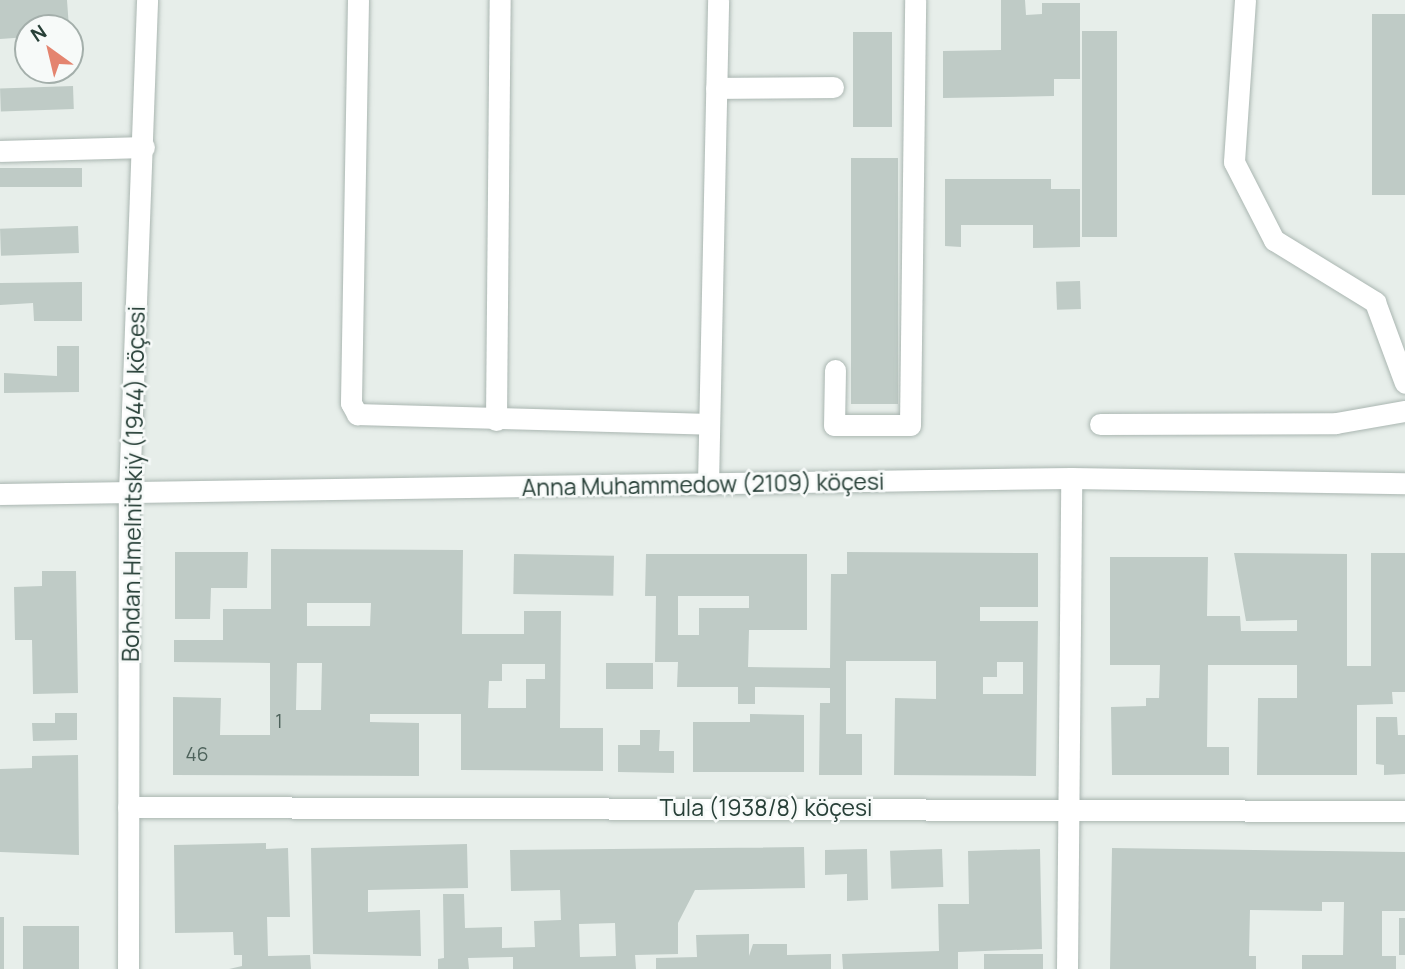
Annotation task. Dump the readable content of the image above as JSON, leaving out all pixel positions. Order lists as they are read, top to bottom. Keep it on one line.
{"streets":{"street":["Bohdan Hmelnitskiý (1944) köçesi","Anna Muhammedow (2109) köçesi","Tula (1938/8) köçesi"]},"crossings":[["Bohdan Hmelnitskiý (1944) köçesi","Anna Muhammedow (2109) köçesi"],["Bohdan Hmelnitskiý (1944) köçesi","Tula (1938/8) köçesi"]],"house_numbers":["1","46"],"north":"top left"}
